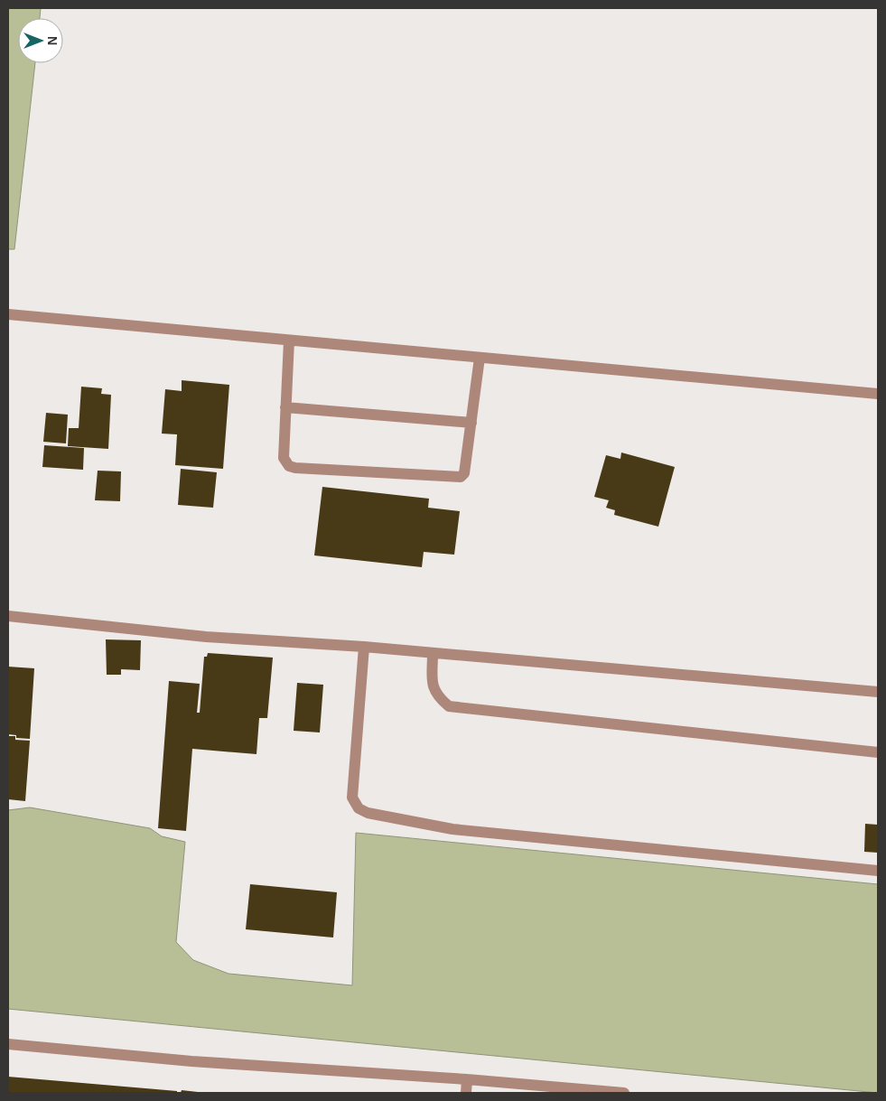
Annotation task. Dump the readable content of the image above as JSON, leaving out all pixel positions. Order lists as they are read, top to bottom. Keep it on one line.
{"north":"right"}
